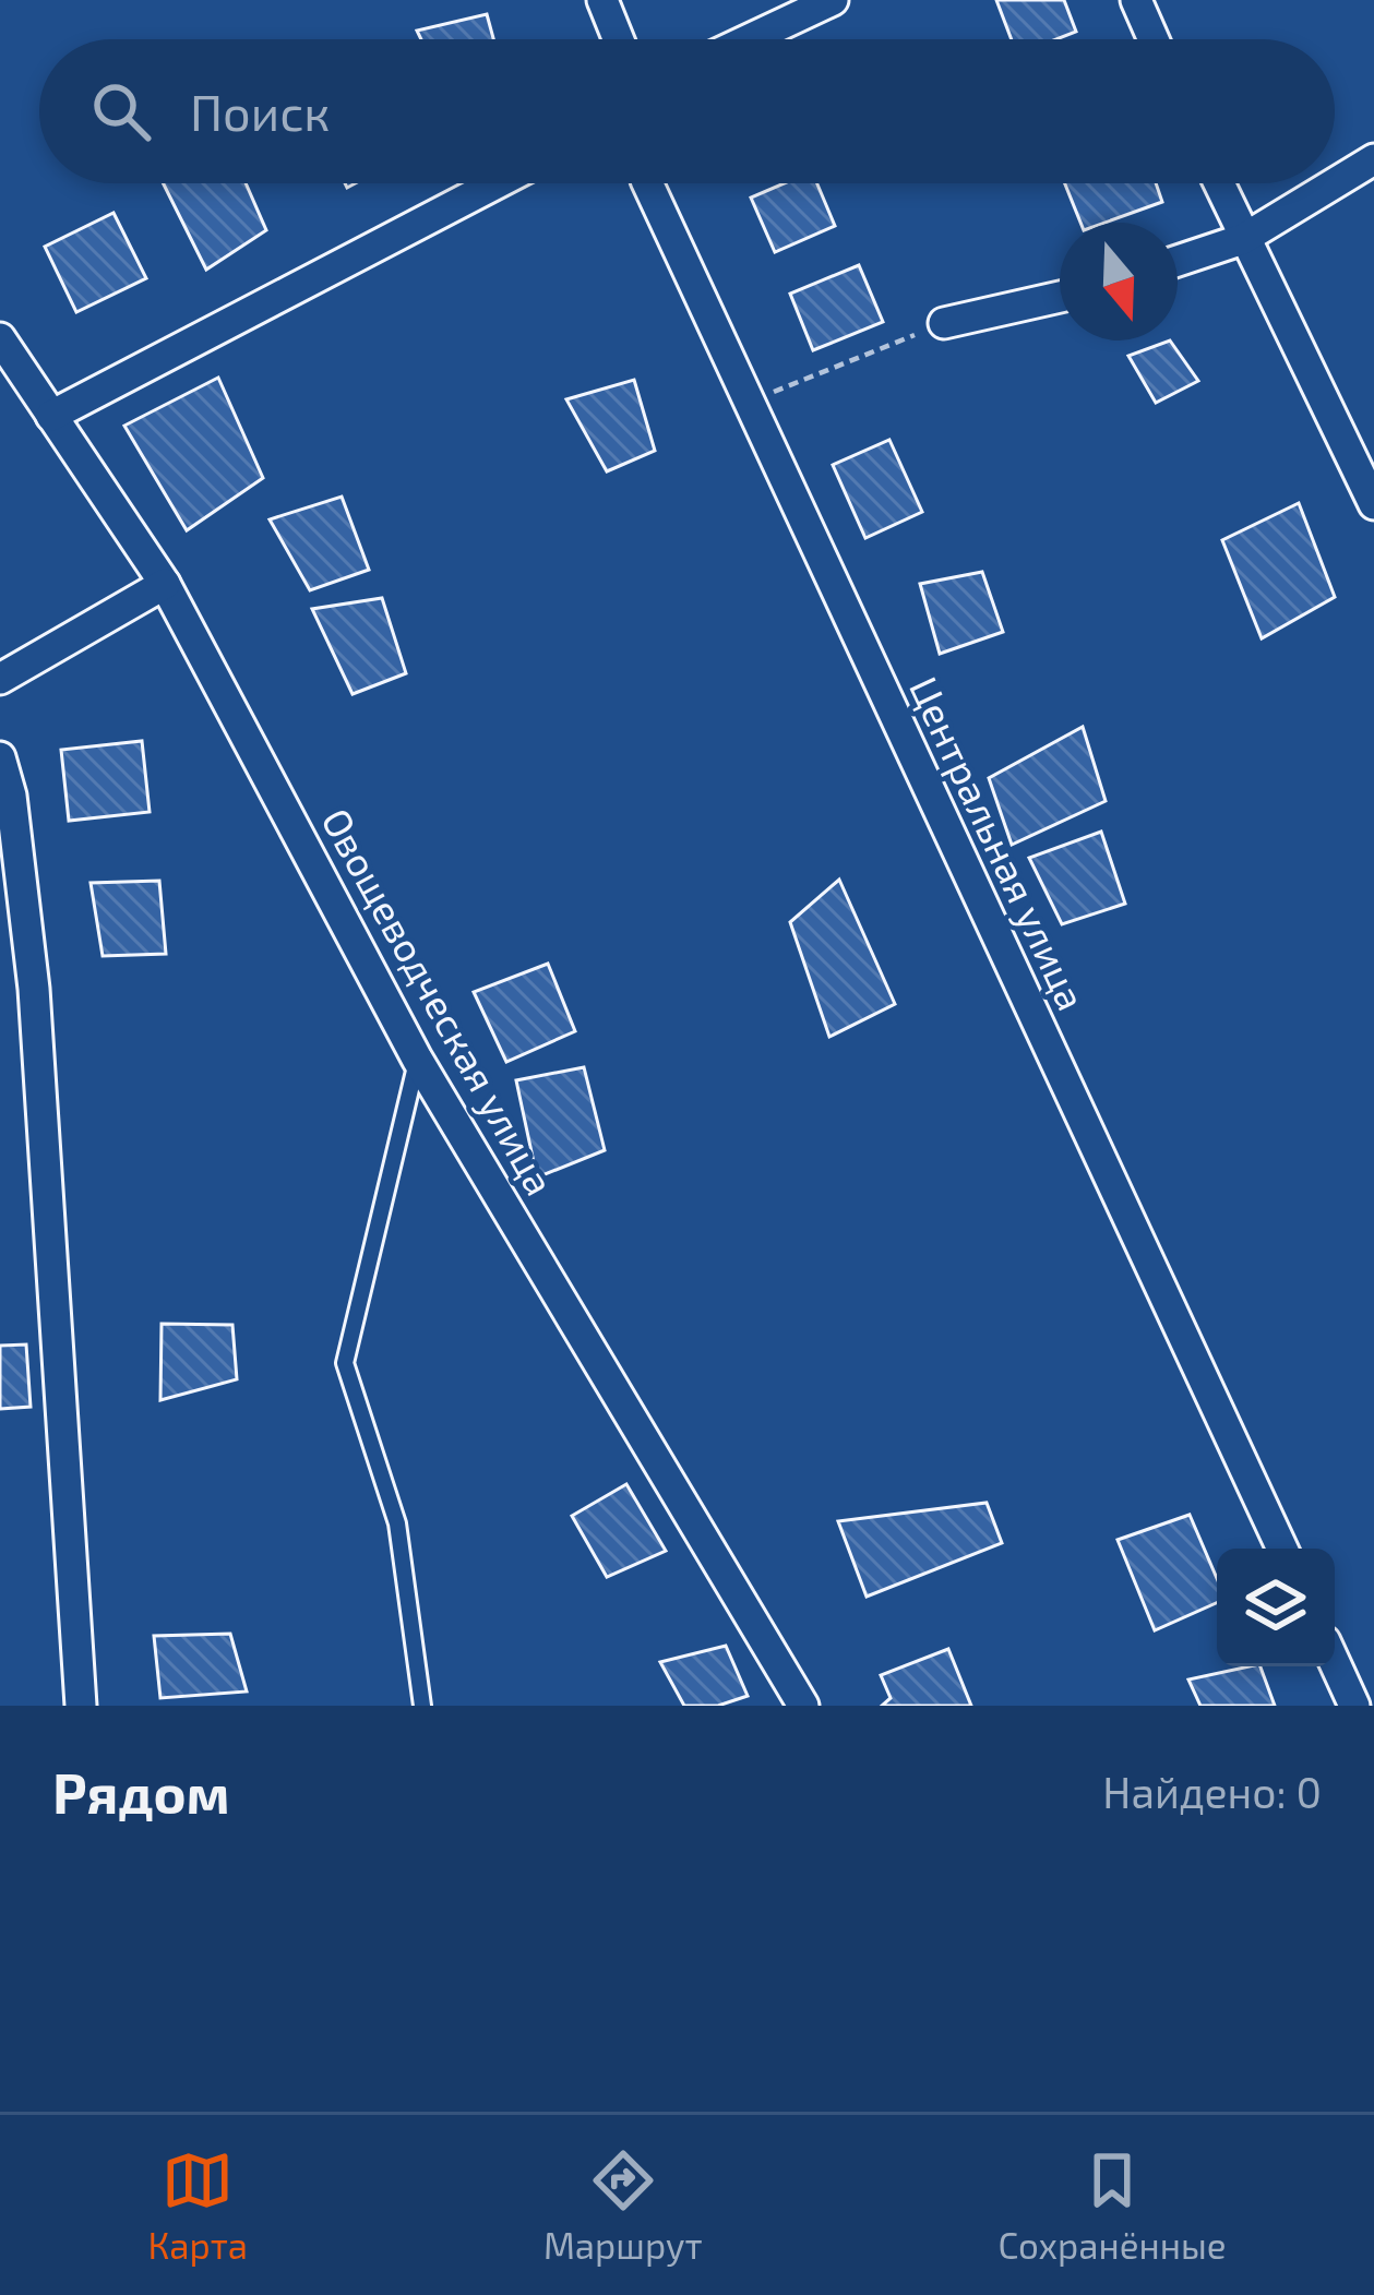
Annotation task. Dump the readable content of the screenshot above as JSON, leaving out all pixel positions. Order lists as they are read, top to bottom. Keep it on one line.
{"streets":{"street":["Центральная улица","Овощеводческая улица"]},"north":"bottom","page":{"search":"Поиск","heading":["Рядом","Найдено: 0"],"nav":["Карта","Маршрут","Сохранённые"]}}
